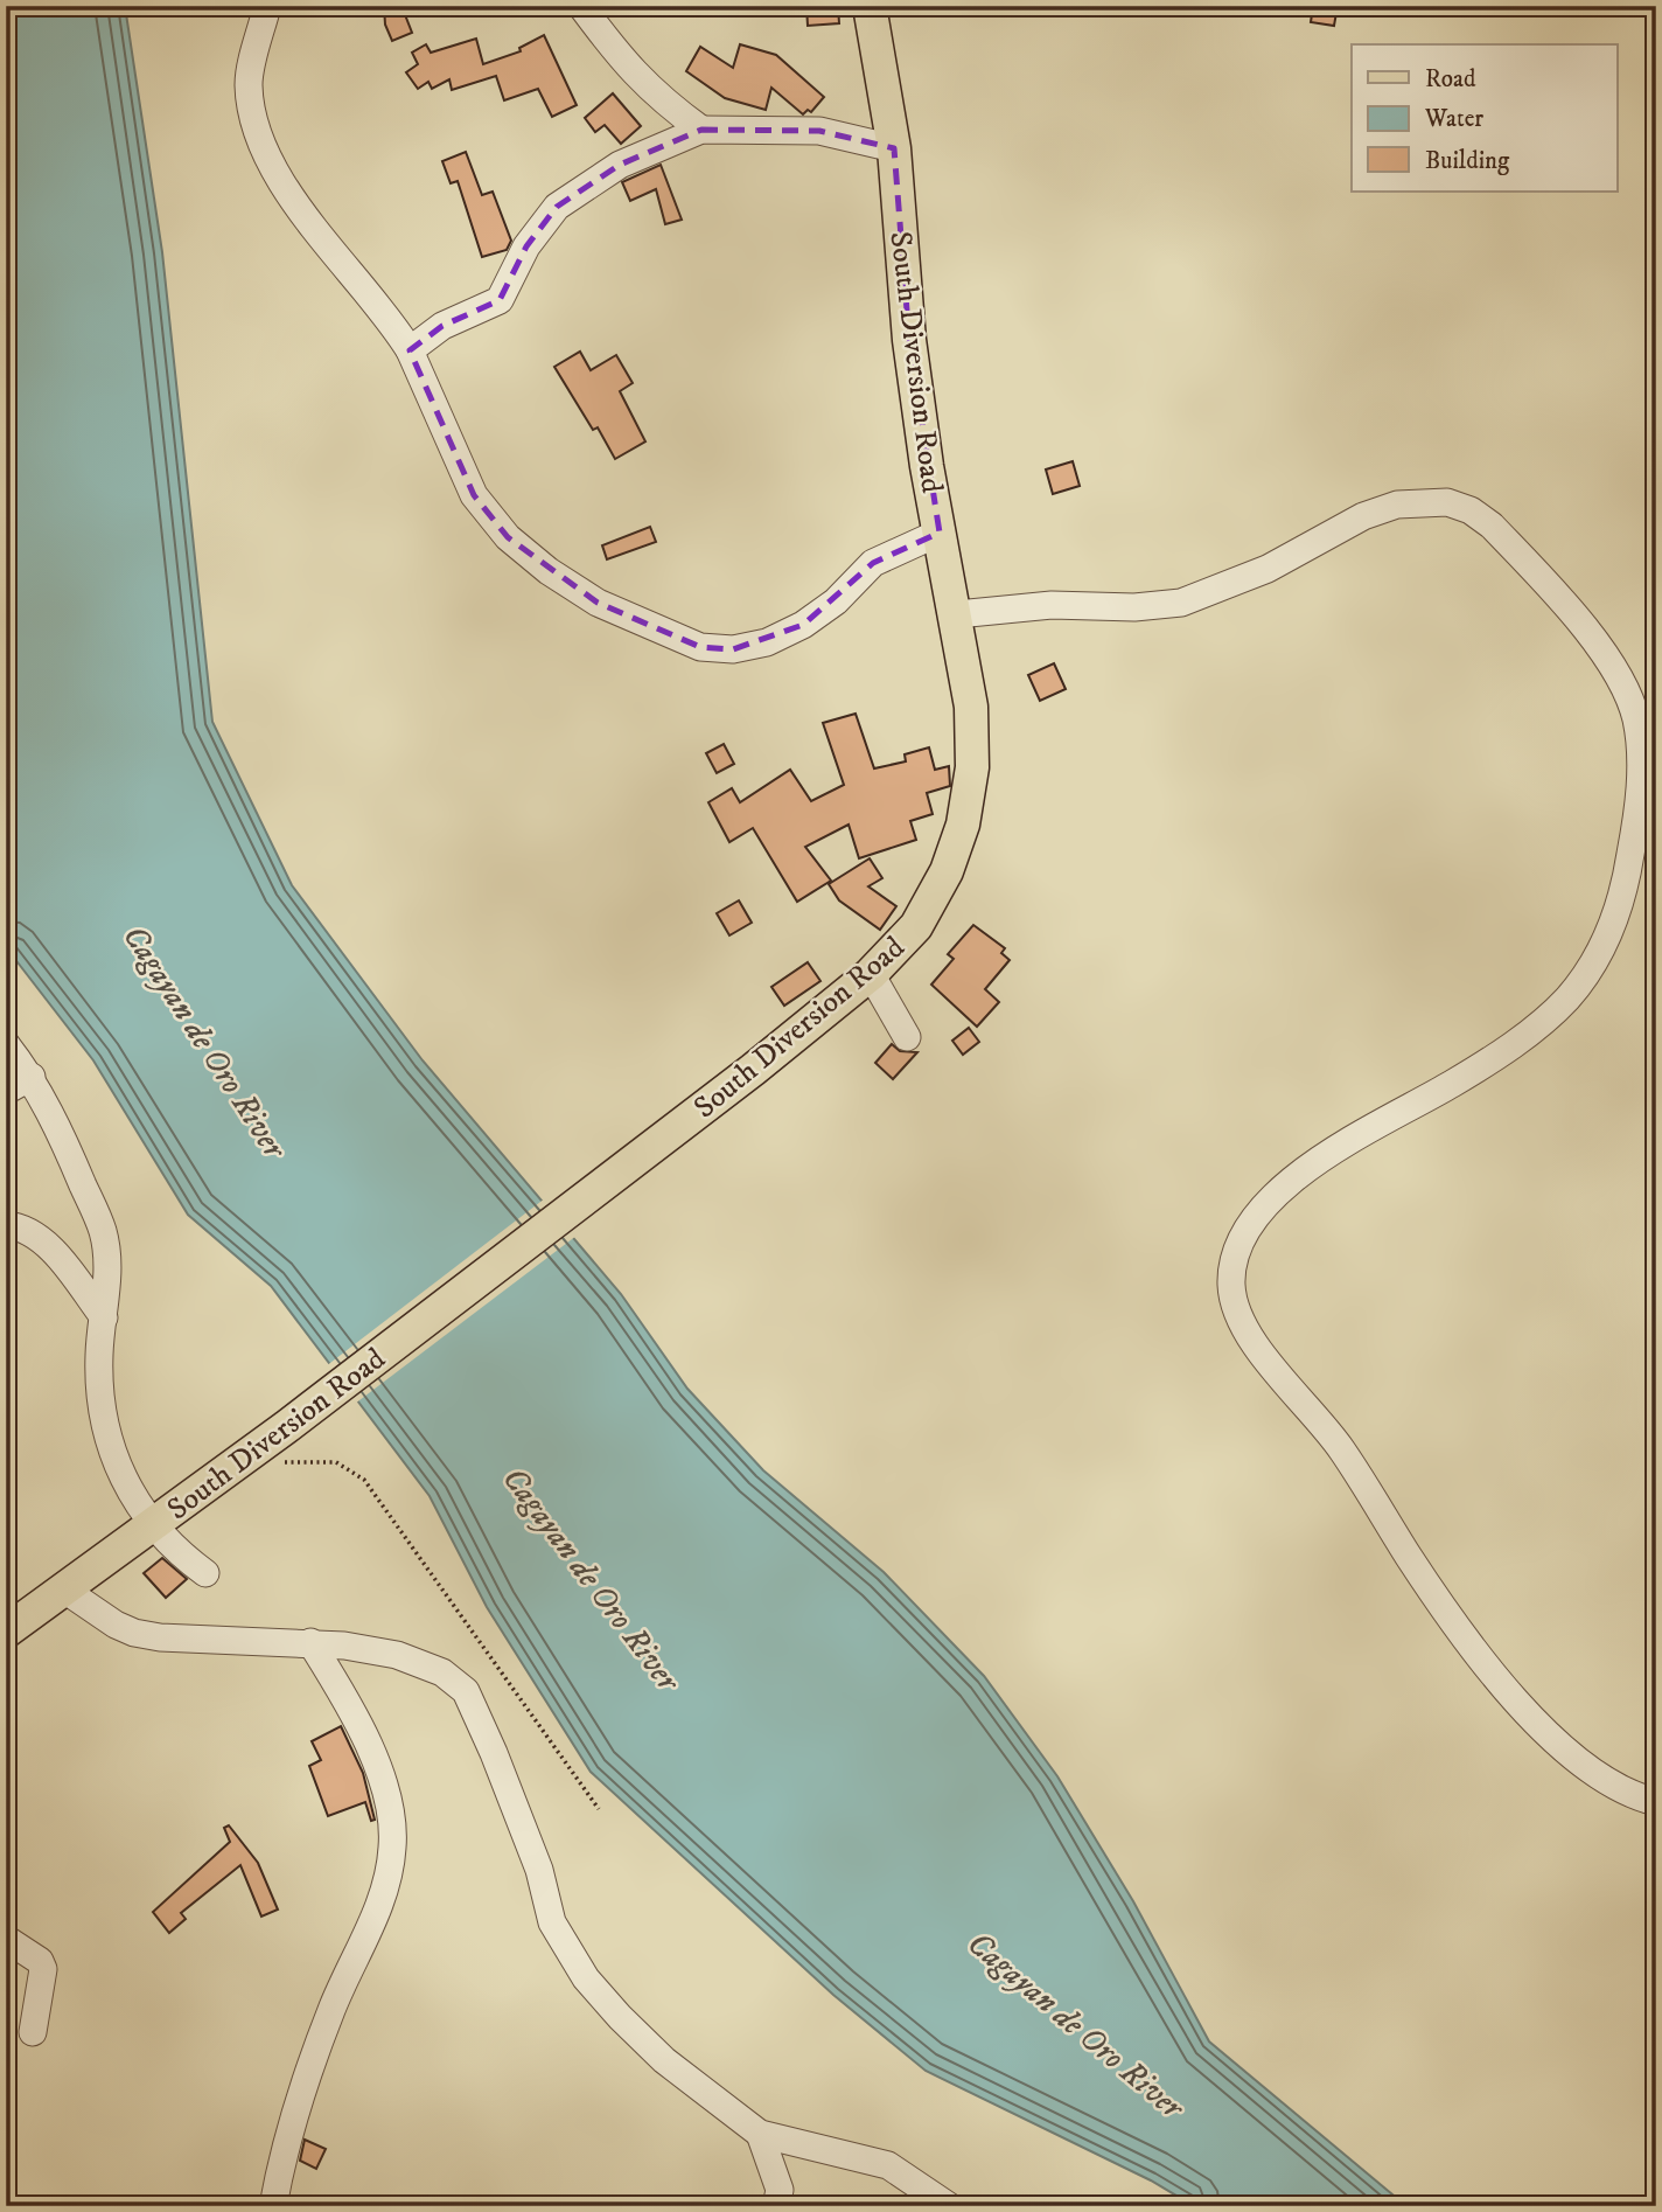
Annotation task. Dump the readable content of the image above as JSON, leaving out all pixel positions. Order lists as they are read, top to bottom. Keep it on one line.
{"streets":{"main road":["South Diversion Road"]},"water":["Cagayan de Oro River"],"legend":["Road","Water","Building"]}
